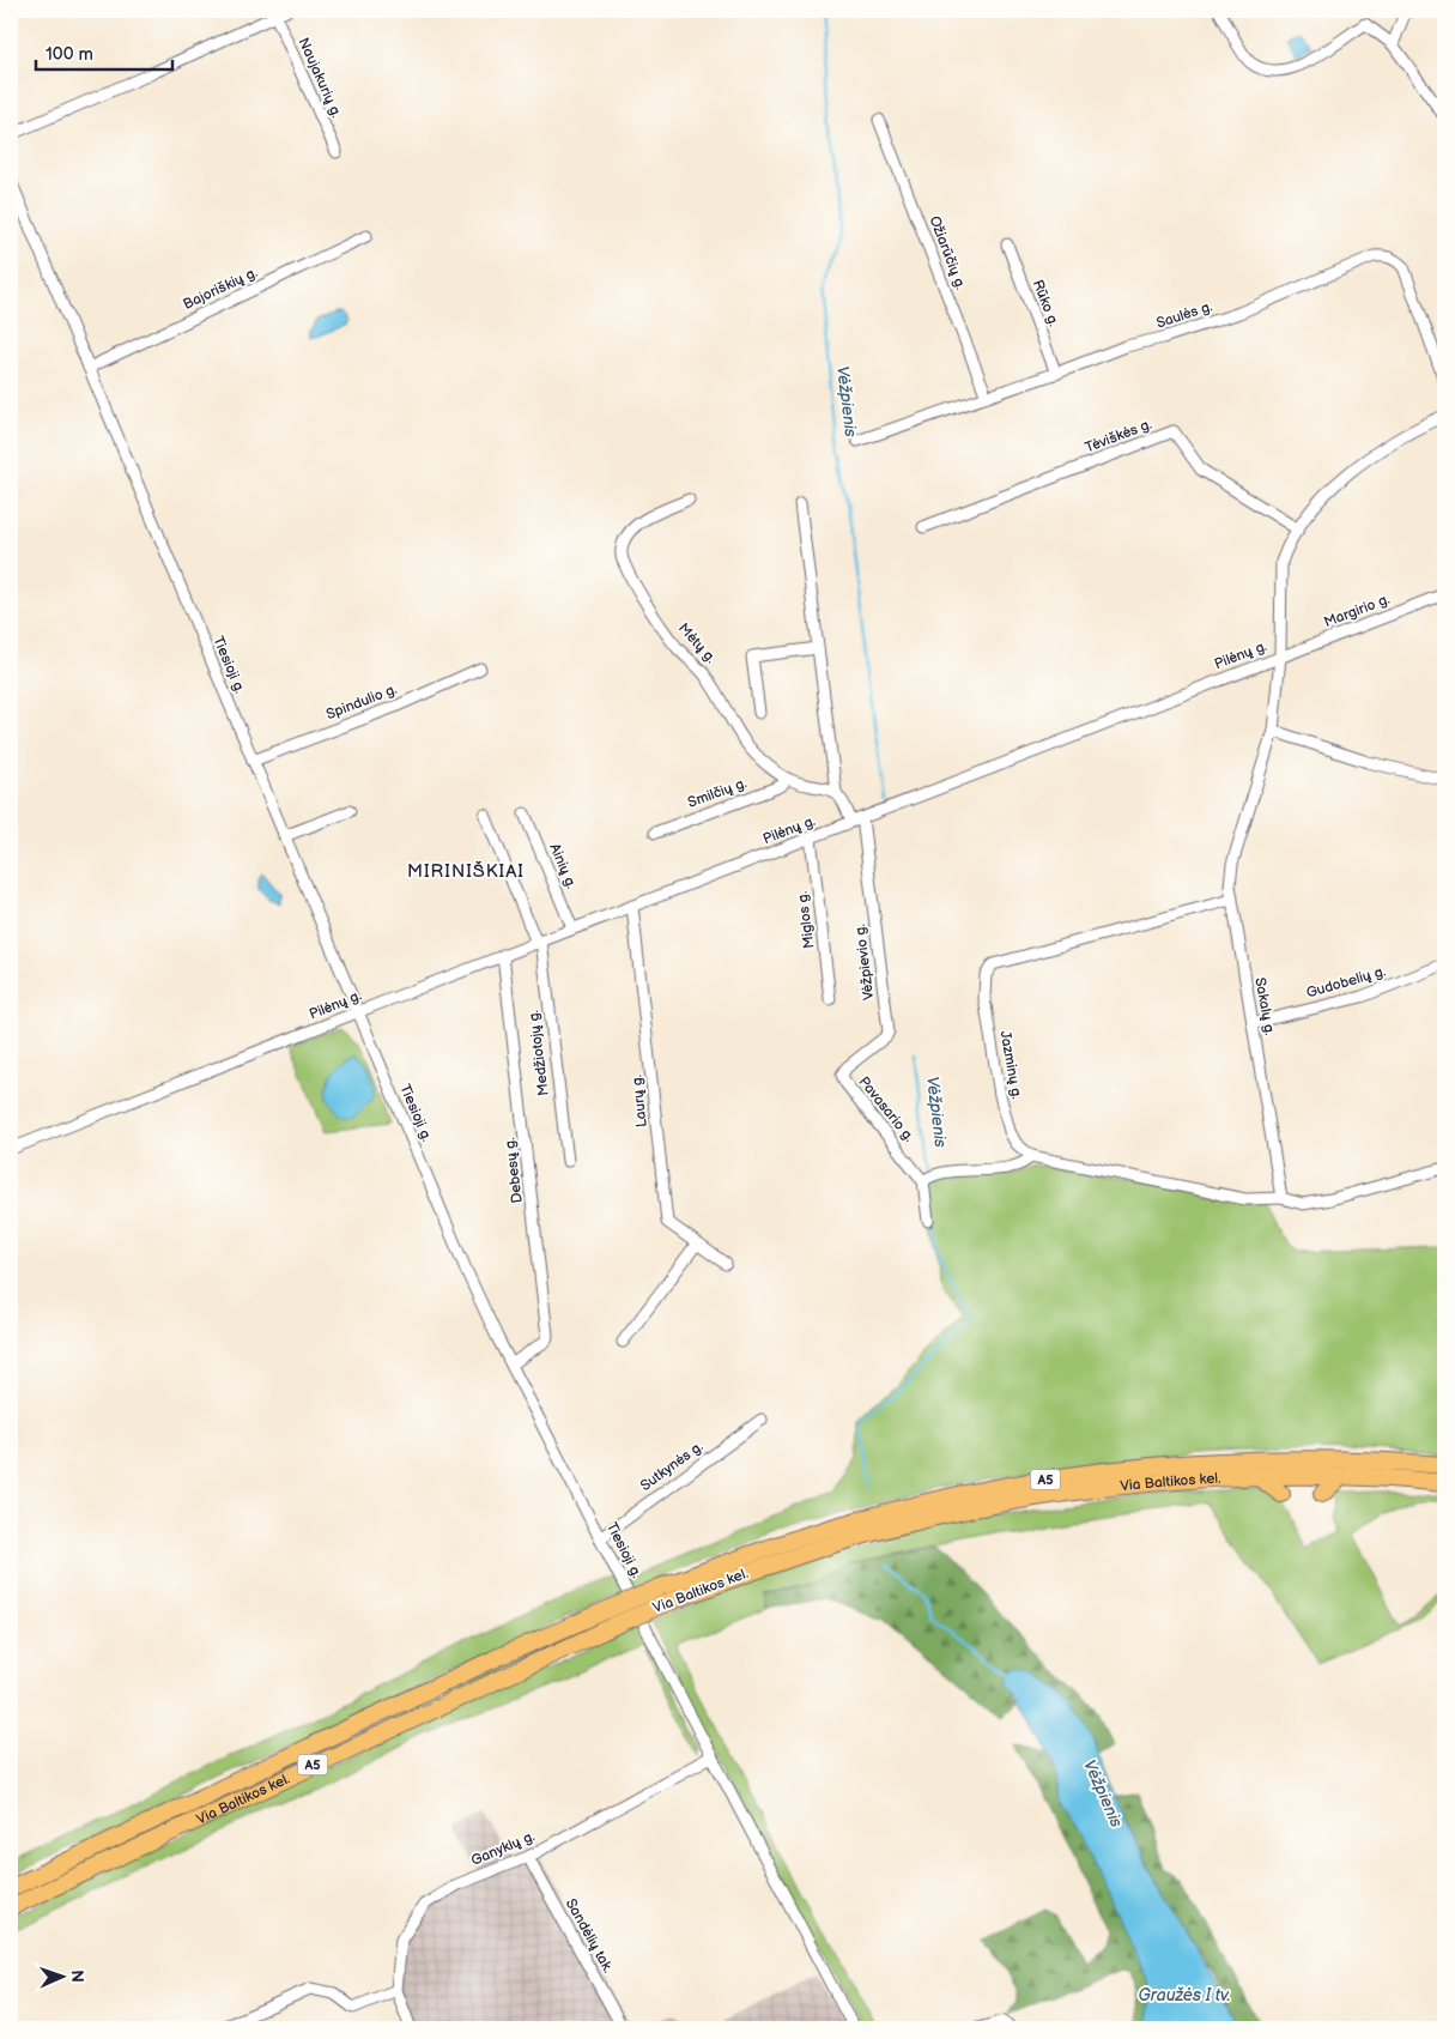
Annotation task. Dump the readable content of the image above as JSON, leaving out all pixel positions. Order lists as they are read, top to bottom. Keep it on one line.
{"streets":{"highway":["A5","Via Baltikos kel."],"street":["Naujakurių g.","Ožiarūčių g.","Bajoriškių g.","Rūko g.","Saulės g.","Tėviškės g.","Margirio g.","Mėtų g.","Pilėnų g.","Tiesioji g.","Spindulio g.","Smilčių g.","Ainių g.","Miglos g.","Vėžpievio g.","Gudobelių g.","Sakalų g.","Medžiotojų g.","Jazminų g.","Laurų g.","Pavasario g.","Debesų g.","Sutkynės g.","Ganyklų g.","Sandėlių tak."]},"crossings":[["Ožiarūčių g.","Saulės g."],["Bajoriškių g.","Tiesioji g."],["Rūko g.","Saulės g."],["Tėviškės g.","Pilėnų g."],["Margirio g.","Pilėnų g."],["Margirio g.","Sakalų g."],["Mėtų g.","Smilčių g."],["Pilėnų g.","Tiesioji g."],["Pilėnų g.","Ainių g."],["Pilėnų g.","Miglos g."],["Pilėnų g.","Vėžpievio g."],["Pilėnų g.","Sakalų g."],["Pilėnų g.","Medžiotojų g."],["Pilėnų g.","Laurų g."],["Pilėnų g.","Debesų g."],["Tiesioji g.","Spindulio g."],["Tiesioji g.","Debesų g."],["Tiesioji g.","Sutkynės g."],["Tiesioji g.","Ganyklų g."],["Vėžpievio g.","Pavasario g."],["Gudobelių g.","Sakalų g."],["Sakalų g.","Jazminų g."],["Ganyklų g.","Sandėlių tak."]],"districts":["MIRINIŠKIAI"],"water":["Vėžpienis","Graužės I tv."],"scale_bar":"100 m","north":"right"}
